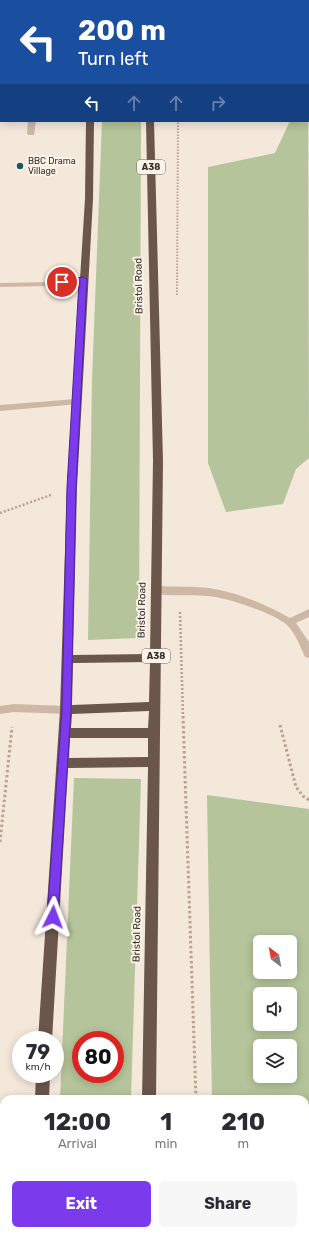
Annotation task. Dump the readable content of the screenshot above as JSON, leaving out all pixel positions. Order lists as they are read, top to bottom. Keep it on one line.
{"streets":{"highway":["A38","Bristol Road"]},"places":["BBC Drama Village"],"north":"top left","page":{"turn":["200 m","Turn left"],"speed":"79 km/h","limit":"80","eta":["12:00","Arrival","1","min","210","m"],"buttons":["Exit","Share"]}}
